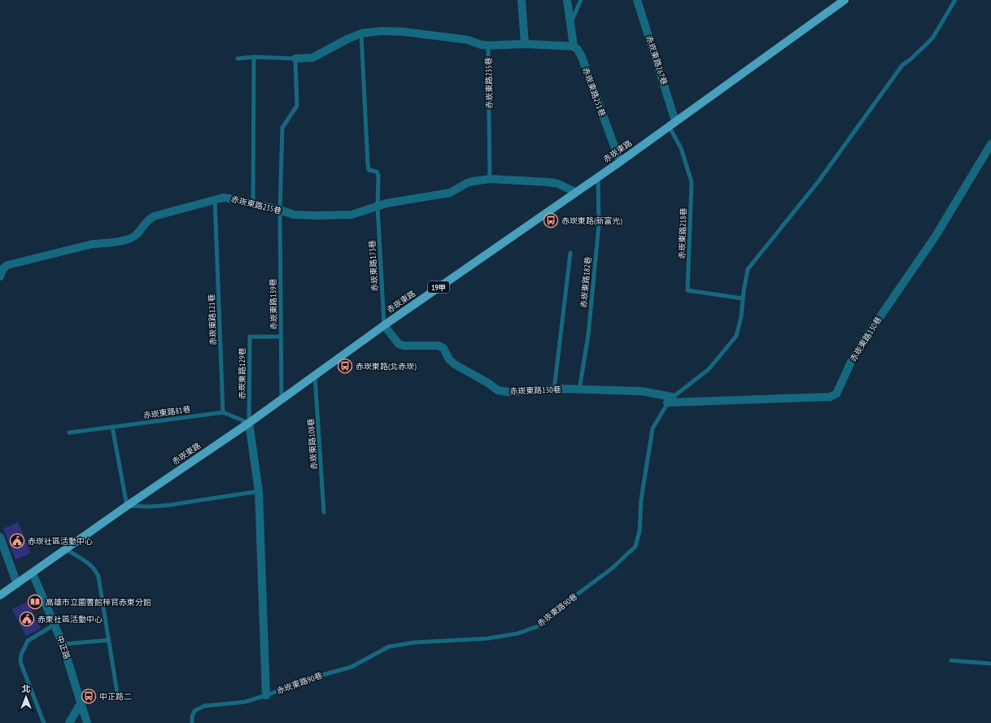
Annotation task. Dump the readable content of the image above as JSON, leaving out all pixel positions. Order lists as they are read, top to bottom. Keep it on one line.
{"streets":{"main road":["赤崁東路","19甲"],"street":["赤崁東路267巷","赤崁東路235巷","赤崁東路251巷","赤崁東路130巷","赤崁東路90巷","中正路"],"lane":["赤崁東路218巷","赤崁東路173巷","赤崁東路182巷","赤崁東路139巷","赤崁東路121巷","赤崁東路129巷","赤崁東路81巷","赤崁東路108巷"]},"crossings":[["赤崁東路267巷","赤崁東路"],["赤崁東路235巷","赤崁東路"],["赤崁東路235巷","赤崁東路173巷"],["赤崁東路235巷","赤崁東路139巷"],["赤崁東路235巷","赤崁東路121巷"],["赤崁東路251巷","赤崁東路"],["赤崁東路","赤崁東路218巷"],["赤崁東路","赤崁東路173巷"],["赤崁東路","赤崁東路182巷"],["赤崁東路","赤崁東路139巷"],["赤崁東路","赤崁東路130巷"],["赤崁東路","赤崁東路129巷"],["赤崁東路","赤崁東路108巷"],["赤崁東路","赤崁東路90巷"],["赤崁東路","中正路"],["赤崁東路173巷","赤崁東路130巷"],["赤崁東路182巷","赤崁東路130巷"],["赤崁東路139巷","赤崁東路129巷"],["赤崁東路121巷","赤崁東路81巷"],["赤崁東路130巷","赤崁東路90巷"],["赤崁東路129巷","赤崁東路90巷"]],"places":{"bus stop":["赤崁東路(新富光)","赤崁東路(北赤崁)","中正路二"],"public building":["赤崁社區活動中心","赤東社區活動中心"],"library":["高雄市立圖書館梓官赤東分館"]},"north":"top"}
